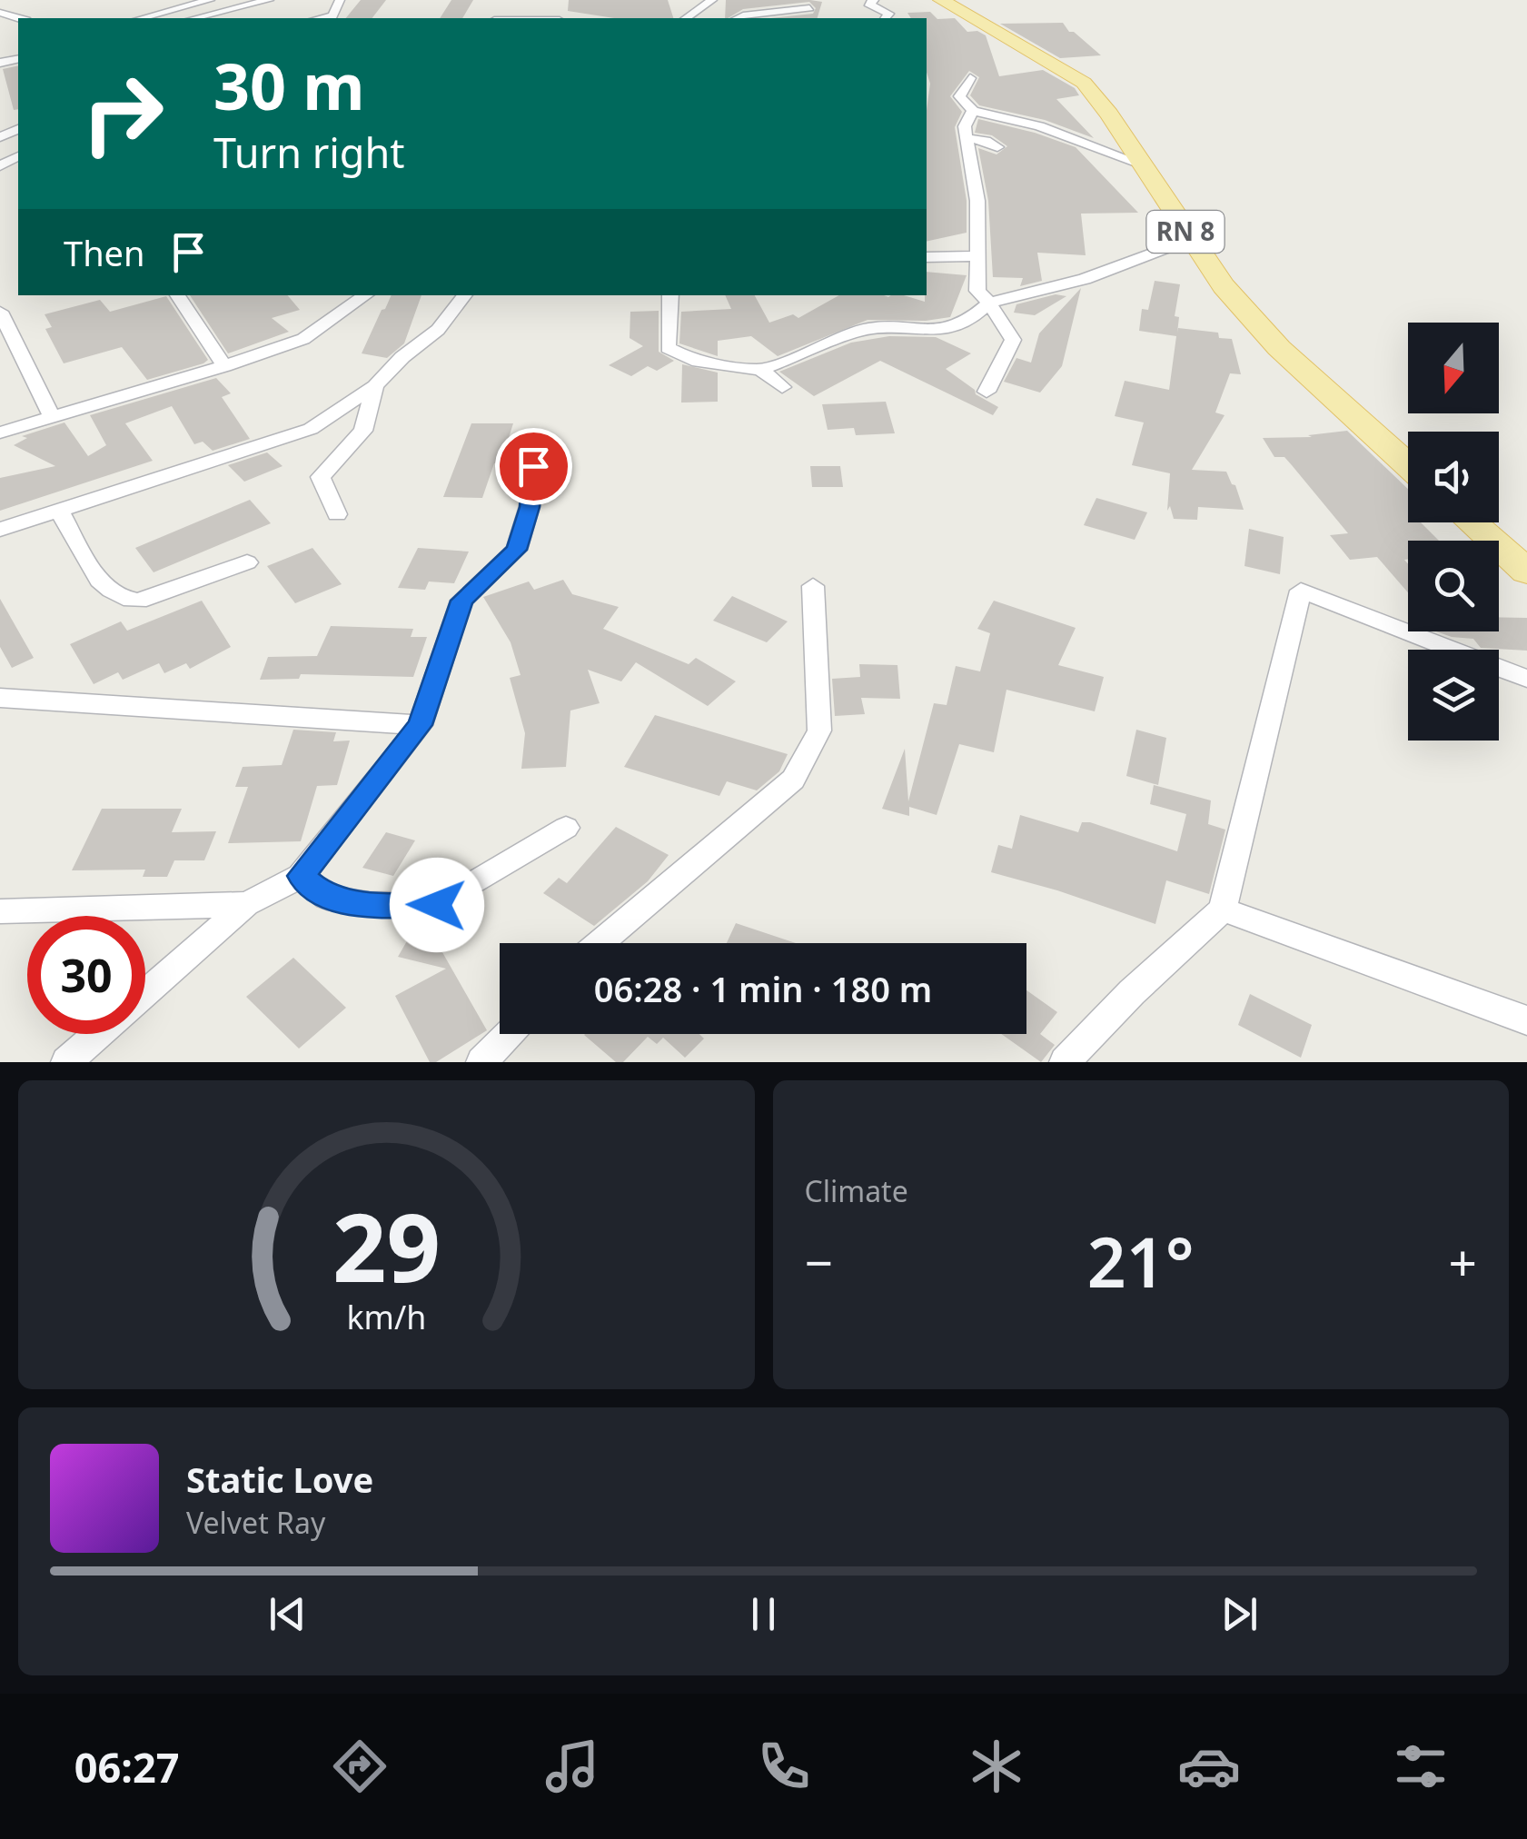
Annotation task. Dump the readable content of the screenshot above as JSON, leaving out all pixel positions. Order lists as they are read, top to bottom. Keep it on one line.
{"streets":{"main road":["RN 8"]},"north":"bottom","page":{"turn":["30 m","Turn right"],"then":"Then","limit":"30","trip":"06:28 · 1 min · 180 m","tile":"Climate","heat":["−","21°","+"],"song":["Static Love","Velvet Ray"],"tabs":"06:27","gauge":["29","km/h"]}}
